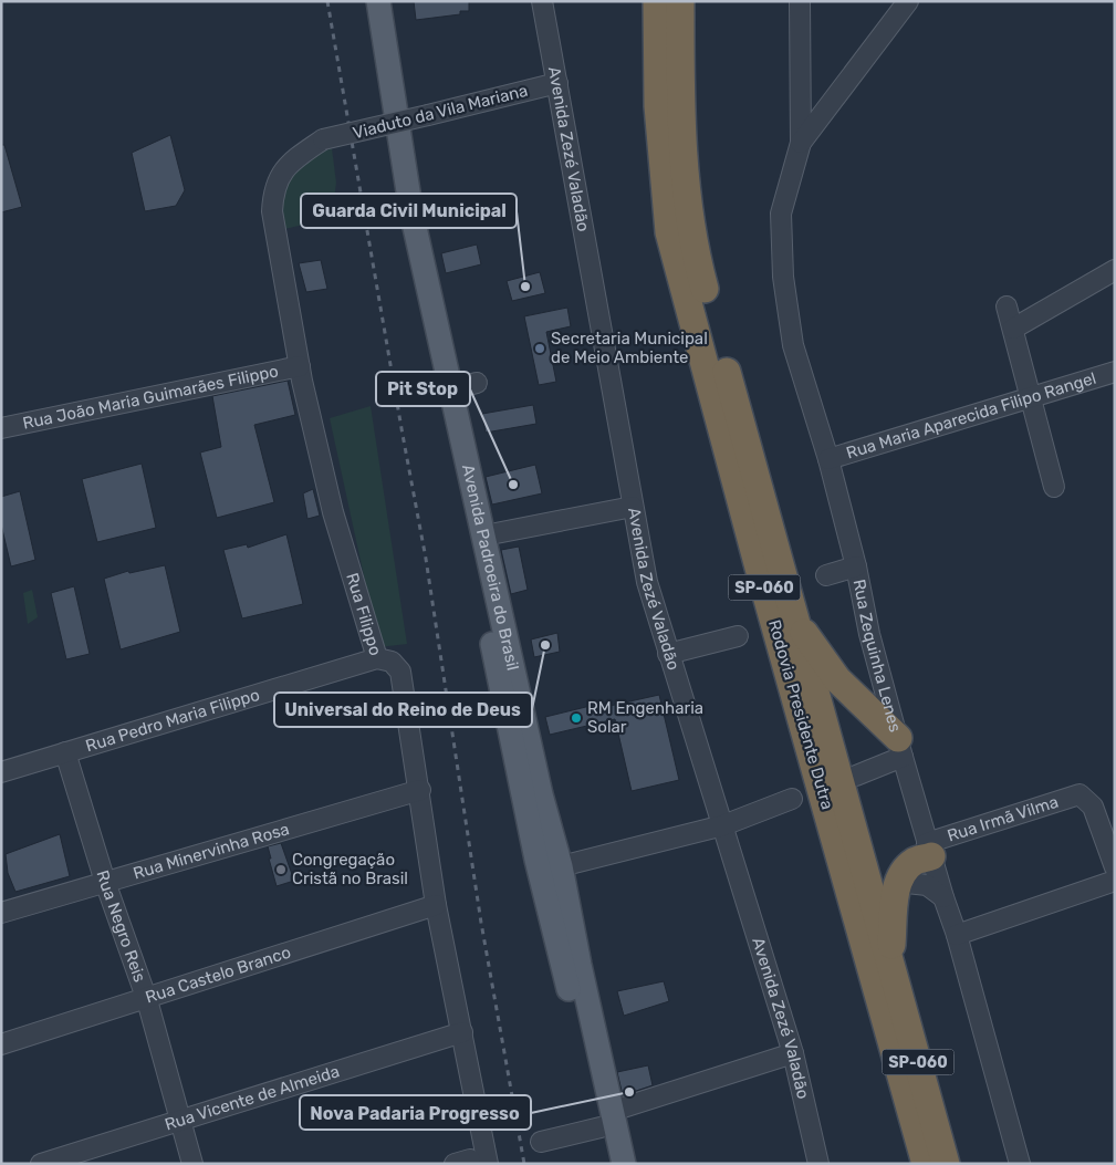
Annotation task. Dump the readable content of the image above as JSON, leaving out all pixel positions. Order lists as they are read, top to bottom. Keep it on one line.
{"streets":{"highway":["SP-060","Rodovia Presidente Dutra"],"main road":["Avenida Padroeira do Brasil"],"street":["Viaduto da Vila Mariana","Avenida Zezé Valadão","Rua João Maria Guimarães Filippo","Rua Maria Aparecida Filipo Rangel","Rua Filippo","Rua Zequinha Lenes","Rua Pedro Maria Filippo","Rua Irmã Vilma","Rua Minervinha Rosa","Rua Negro Reis","Rua Castelo Branco","Rua Vicente de Almeida"]},"crossings":[["Viaduto da Vila Mariana","Avenida Zezé Valadão"],["Viaduto da Vila Mariana","Rua Filippo"],["Rua João Maria Guimarães Filippo","Rua Filippo"],["Rua Maria Aparecida Filipo Rangel","Rua Zequinha Lenes"],["Rua Filippo","Rua Pedro Maria Filippo"],["Rua Filippo","Rua Minervinha Rosa"],["Rua Filippo","Rua Castelo Branco"],["Rua Filippo","Rua Vicente de Almeida"],["Rua Zequinha Lenes","Rua Irmã Vilma"],["Rua Pedro Maria Filippo","Rua Negro Reis"],["Rua Minervinha Rosa","Rua Negro Reis"],["Rua Negro Reis","Rua Castelo Branco"],["Rua Negro Reis","Rua Vicente de Almeida"]],"places":["Guarda Civil Municipal","Secretaria Municipal de Meio Ambiente","Pit Stop","Universal do Reino de Deus","RM Engenharia Solar","Congregação Cristã no Brasil","Nova Padaria Progresso"]}
